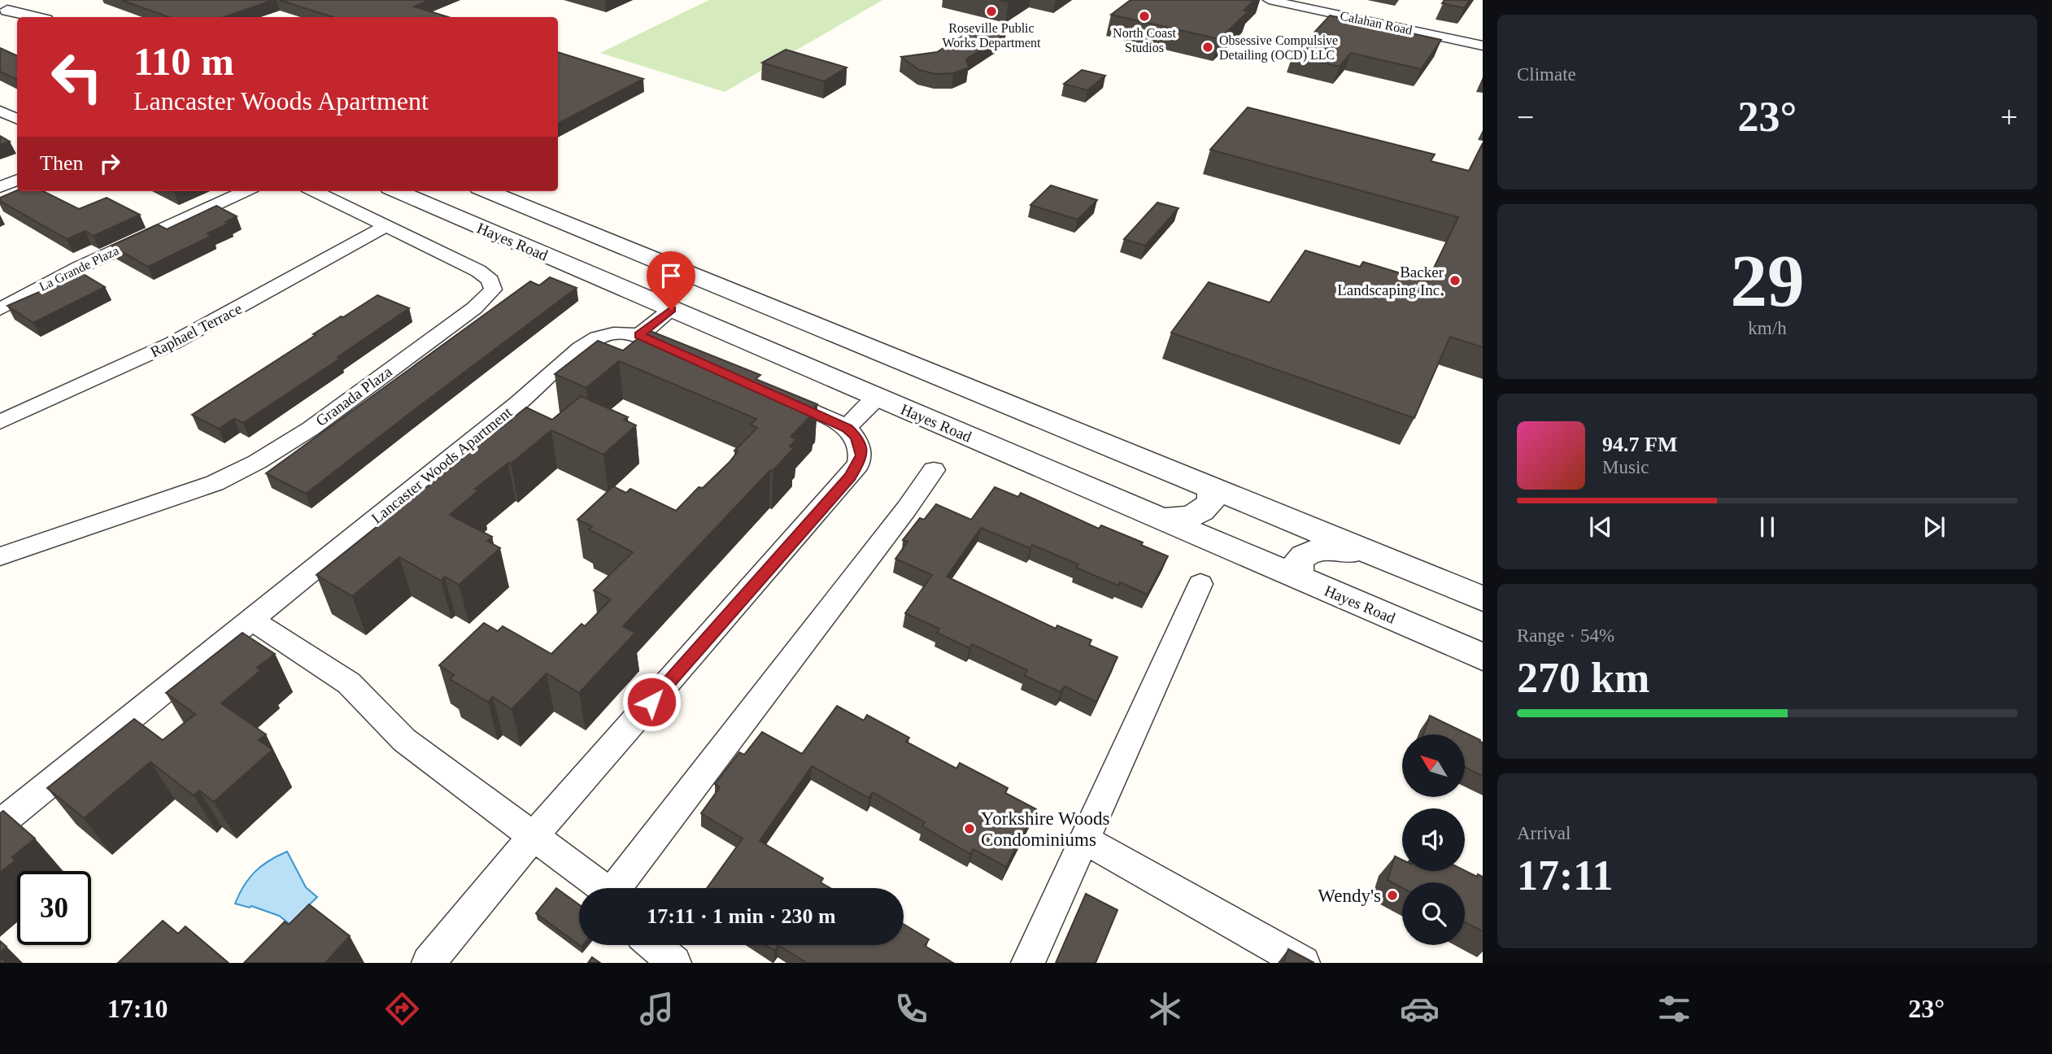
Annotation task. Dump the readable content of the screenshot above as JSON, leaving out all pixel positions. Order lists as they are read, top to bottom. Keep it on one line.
{"streets":{"street":["Calahan Road","Hayes Road","La Grande Plaza","Raphael Terrace","Granada Plaza","Lancaster Woods Apartment"]},"crossings":[["Raphael Terrace","Granada Plaza"]],"places":["Roseville Public Works Department","North Coast Studios","Obsessive Compulsive Detailing (OCD) LLC","Backer Landscaping Inc.","Yorkshire Woods Condominiums","Wendy's"],"north":"top left","page":{"tile":["Climate",["29","km/h"],["Range · 54%","270 km"],["Arrival","17:11"]],"turn":["110 m","Lancaster Woods Apartment"],"heat":["−","23°","+"],"then":"Then","song":["94.7 FM","Music"],"limit":"30","trip":"17:11 · 1 min · 230 m","tabs":["17:10","23°"]}}
